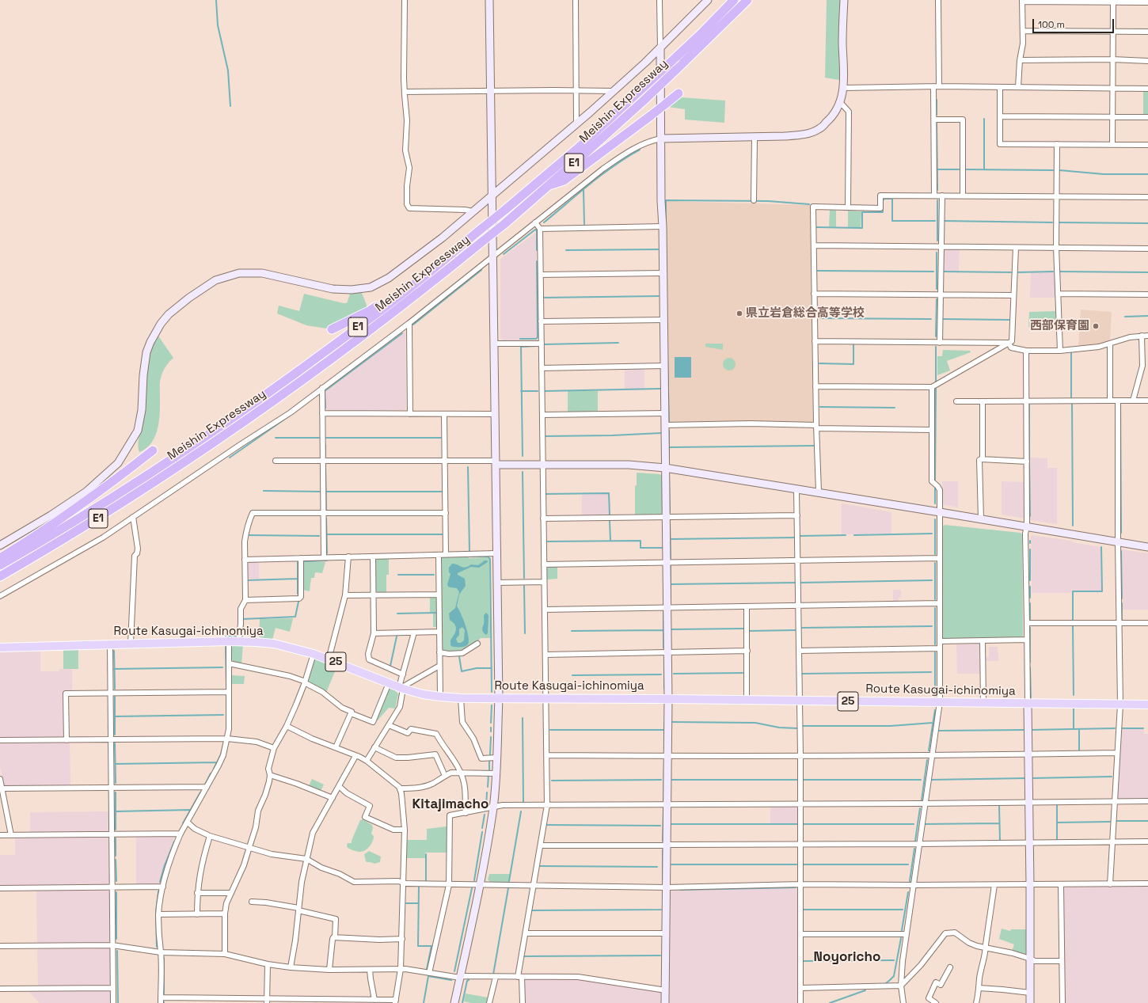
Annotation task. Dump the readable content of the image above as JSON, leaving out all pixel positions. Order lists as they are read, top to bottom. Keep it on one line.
{"streets":{"highway":["Meishin Expressway","E1"],"main road":["Route Kasugai-ichinomiya","25"]},"districts":["Kitajimacho","Noyoricho"],"places":["県立岩倉総合高等学校","西部保育園"],"scale_bar":"100 m"}
